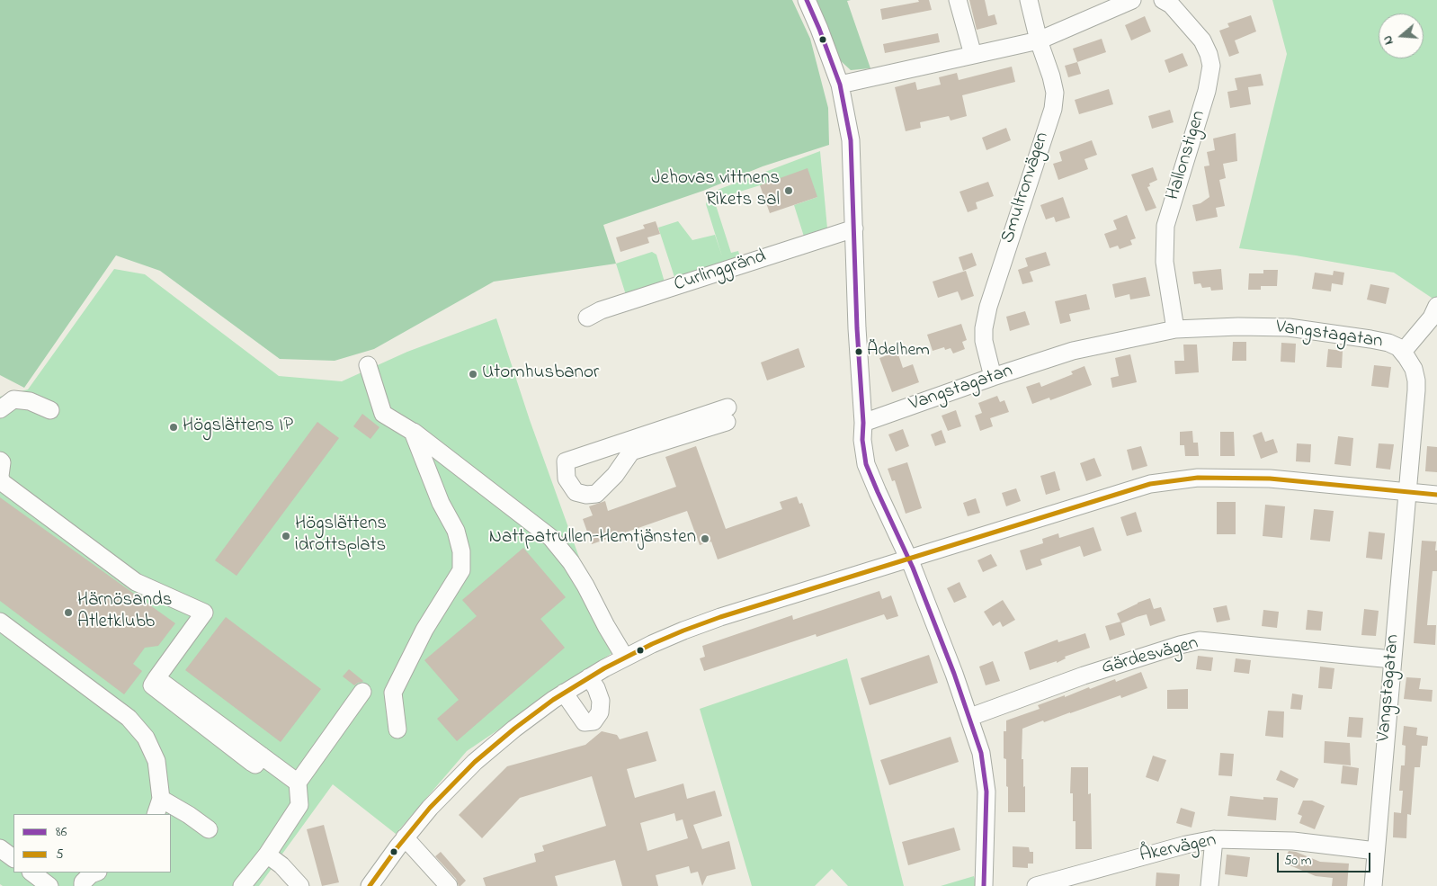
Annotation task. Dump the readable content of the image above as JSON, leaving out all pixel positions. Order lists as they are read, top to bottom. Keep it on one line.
{"streets":{"street":["Hallonstigen","Smultronvägen","Curlinggränd","Vangstagatan","Gärdesvägen","Åkervägen"]},"crossings":[["Hallonstigen","Vangstagatan"],["Smultronvägen","Vangstagatan"],["Vangstagatan","Gärdesvägen"],["Vangstagatan","Åkervägen"]],"places":["Jehovas vittnens Rikets sal","Ädelhem","Utomhusbanor","Högslättens IP","Högslättens idrottsplats","Nattpatrullen-Hemtjänsten","Härnösands Atletklubb"],"lines":["transit line 86","transit line 5"],"legend":["86","5"],"scale_bar":"50 m","north":"left"}
